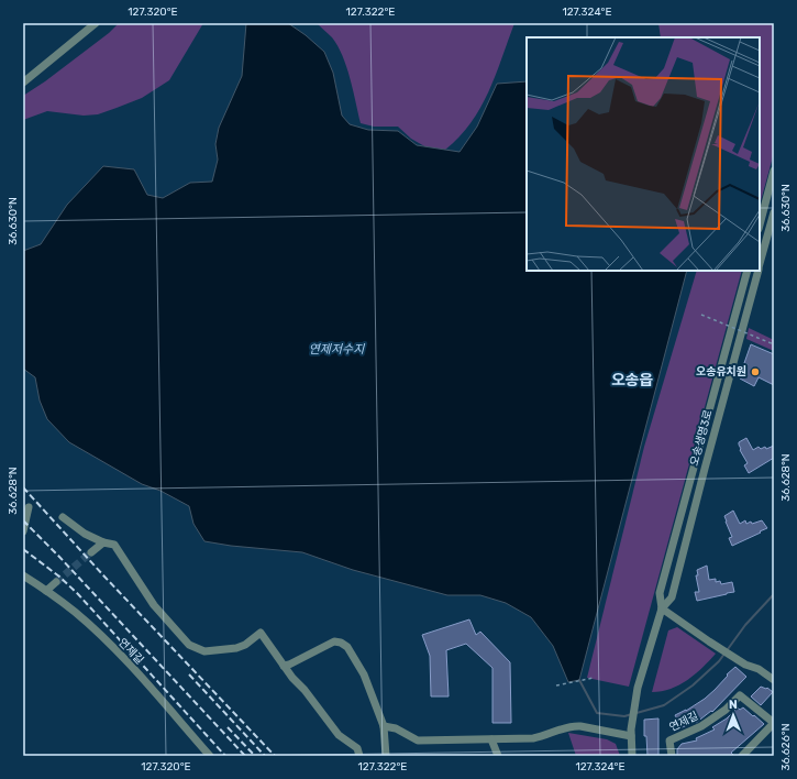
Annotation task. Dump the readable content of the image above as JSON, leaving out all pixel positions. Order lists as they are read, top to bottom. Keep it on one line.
{"streets":{"street":["오송생명3로","연제길"]},"districts":["오송읍"],"water":["연제저수지"],"places":["오송유치원"],"north":"top","coordinates":["127.320°E","127.322°E","127.324°E","36.630°N","36.628°N","36.626°N"]}
